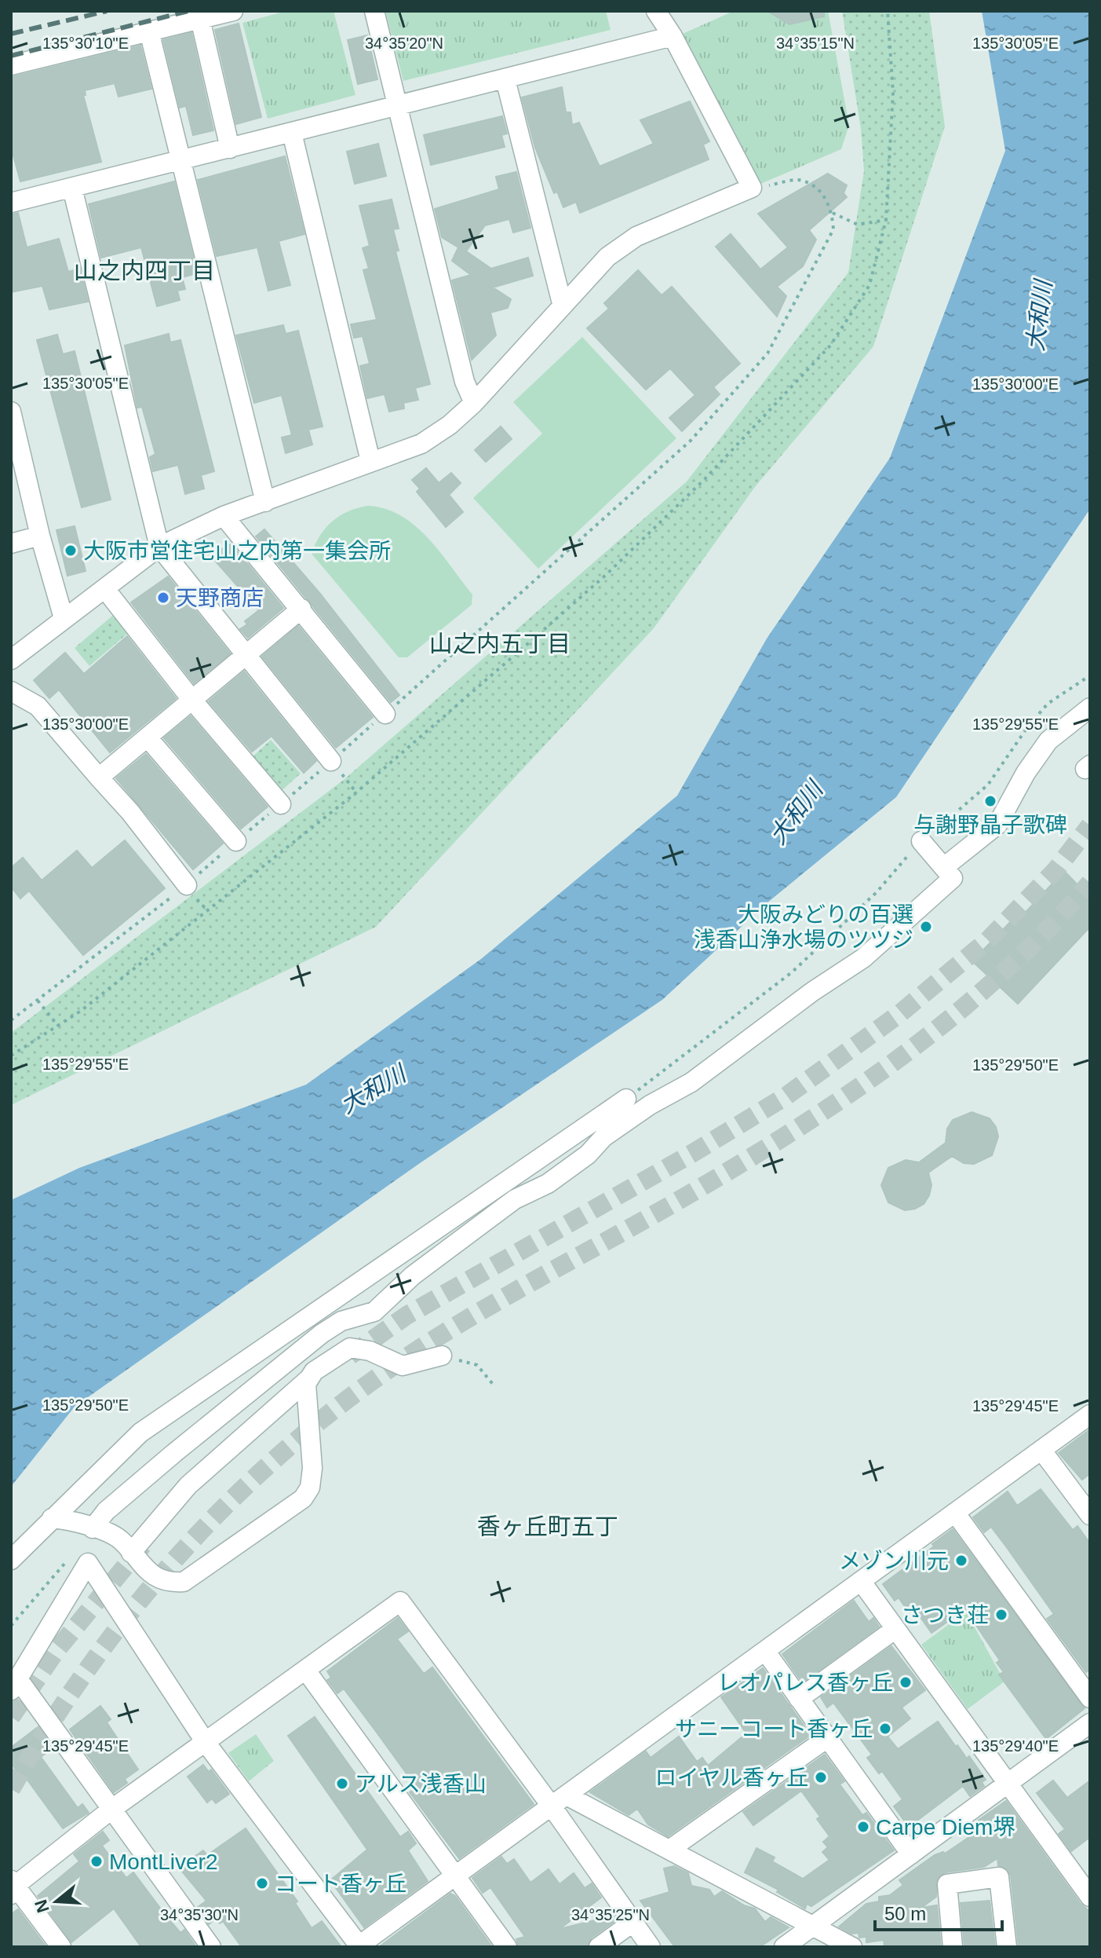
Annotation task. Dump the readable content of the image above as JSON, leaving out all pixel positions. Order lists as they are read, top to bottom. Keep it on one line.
{"districts":["山之内四丁目","山之内五丁目","香ヶ丘町五丁"],"water":["大和川"],"places":["大阪市営住宅山之内第一集会所","天野商店","与謝野晶子歌碑","大阪みどりの百選 浅香山浄水場のツツジ","メゾン川元","さつき荘","レオパレス香ヶ丘","サニーコート香ヶ丘","ロイヤル香ヶ丘","アルス浅香山","Carpe Diem堺","MontLiver2","コート香ヶ丘"],"scale_bar":"50 m","north":"left","coordinates":["135°30'10\"E","34°35'20\"N","34°35'15\"N","135°30'05\"E","135°30'00\"E","135°29'55\"E","135°29'50\"E","135°29'45\"E","135°29'40\"E","34°35'30\"N","34°35'25\"N"]}
